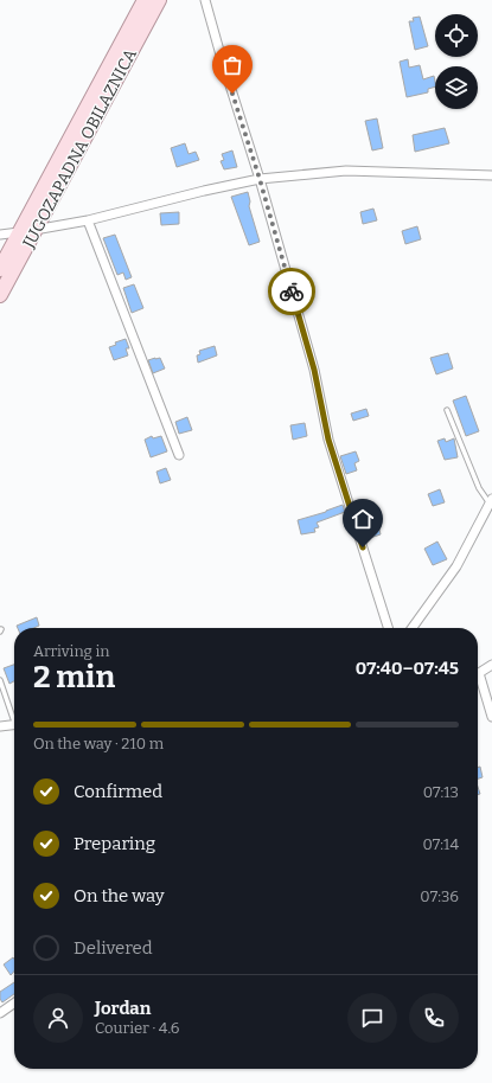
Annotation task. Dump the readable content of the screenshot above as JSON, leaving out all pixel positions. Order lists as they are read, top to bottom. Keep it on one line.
{"streets":{"main road":["JUGOZAPADNA OBILAZNICA"]},"page":{"heading":["2 min","Arriving in","07:40–07:45"],"panel":["Jordan","Courier · 4.6"],"bar":"On the way · 210 m","list":[["Confirmed","07:13"],["Preparing","07:14"],["On the way","07:36"],"Delivered"]}}
